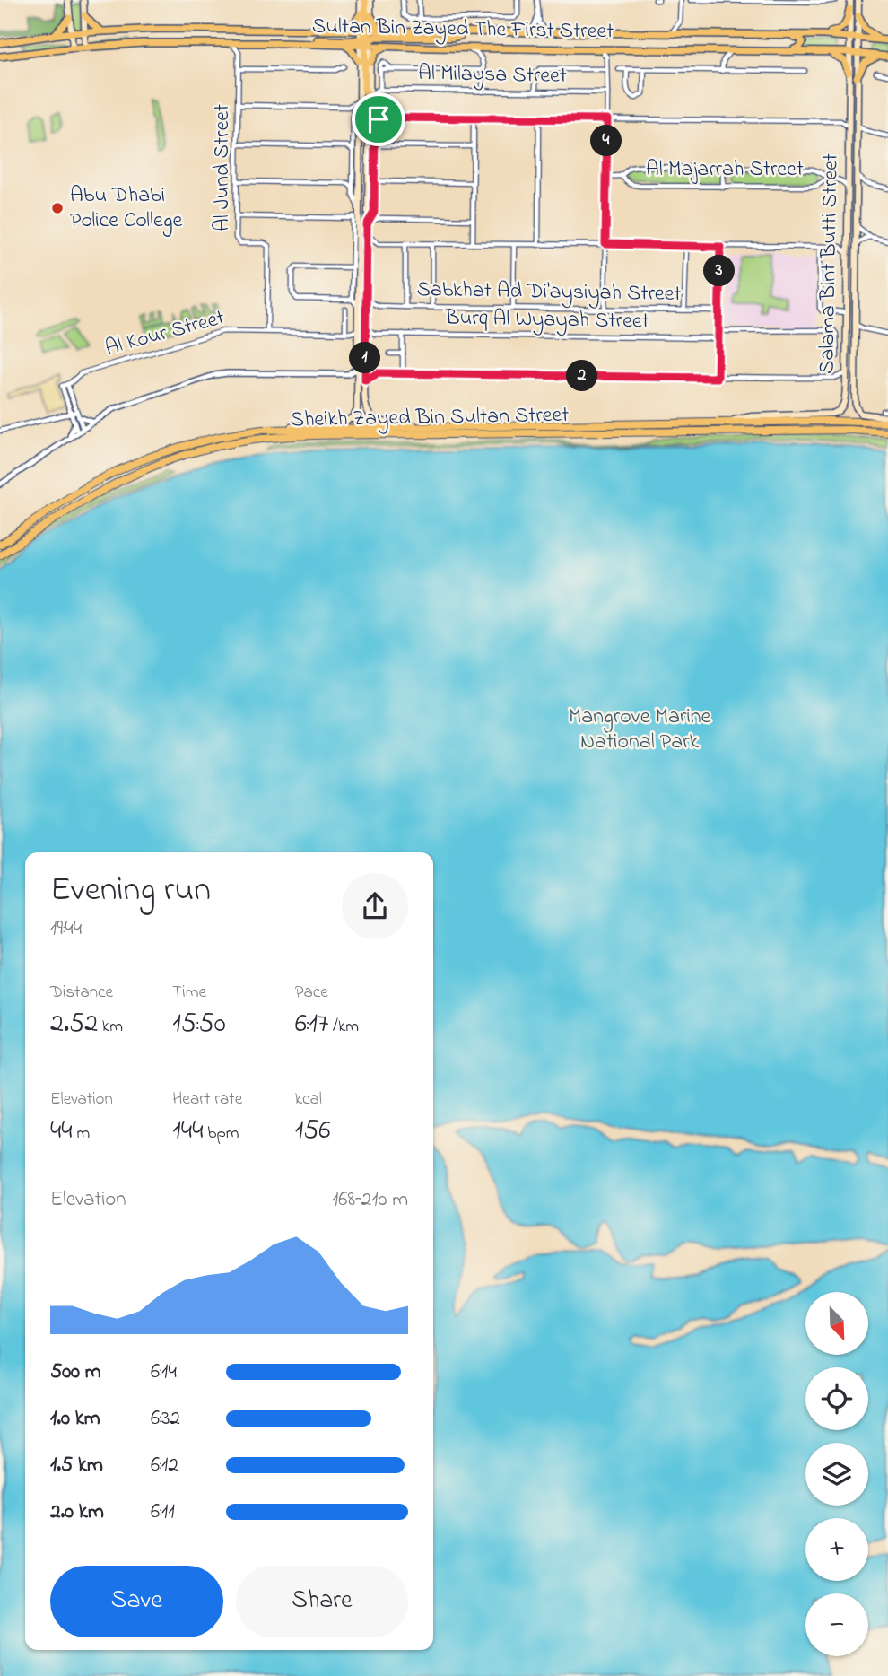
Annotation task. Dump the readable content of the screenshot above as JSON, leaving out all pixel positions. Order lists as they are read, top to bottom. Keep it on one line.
{"streets":{"highway":["Sheikh Zayed Bin Sultan Street"],"main road":["Sultan Bin Zayed The First Street","Salama Bint Butti Street"],"street":["Al Milaysa Street","Al Jund Street","Al Majarrah Street","Sabkhat Ad Di'aysiyah Street","Burq Al Wyayah Street","Al Kour Street"]},"crossings":[["Sultan Bin Zayed The First Street","Salama Bint Butti Street"],["Al Jund Street","Al Kour Street"],["Salama Bint Butti Street","Sheikh Zayed Bin Sultan Street"]],"parks":["Mangrove Marine National Park"],"places":["Abu Dhabi Police College"],"north":"bottom right","page":{"pins":["4","3","1","2"],"heading":["Evening run","19:44"],"stats":[["Distance","2.52 km"],["Time","15:50"],["Pace","6:17 /km"],["Elevation","44 m"],["Heart rate","144 bpm"],["kcal","156"]],"chart":["Elevation","168–210 m"],"map_buttons":["+","−"],"list":[{"name":"500 m","note":"6:14"},{"name":"1.0 km","note":"6:32"},{"name":"1.5 km","note":"6:12"},{"name":"2.0 km","note":"6:11"}],"buttons":["Save","Share"]}}
